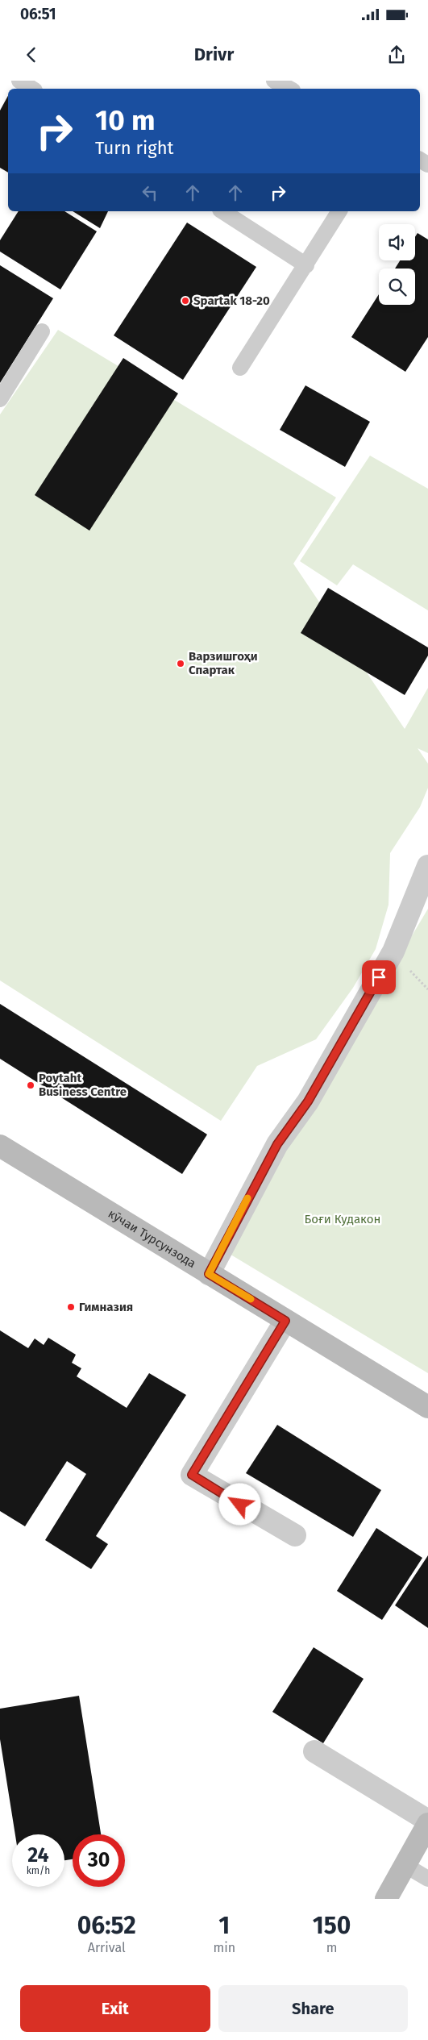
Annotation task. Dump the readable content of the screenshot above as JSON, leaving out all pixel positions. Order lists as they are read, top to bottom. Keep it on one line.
{"streets":{"main road":["кӯчаи Турсунзода"]},"parks":["Боғи Кудакон"],"places":["Spartak 18-20","Варзишгоҳи Спартак","Poytaht Business Centre","Гимназия"],"page":{"status":"06:51","header":"Drivr","turn":["10 m","Turn right"],"speed":"24 km/h","limit":"30","eta":["06:52","Arrival","1","min","150","m"],"buttons":["Exit","Share"]}}
